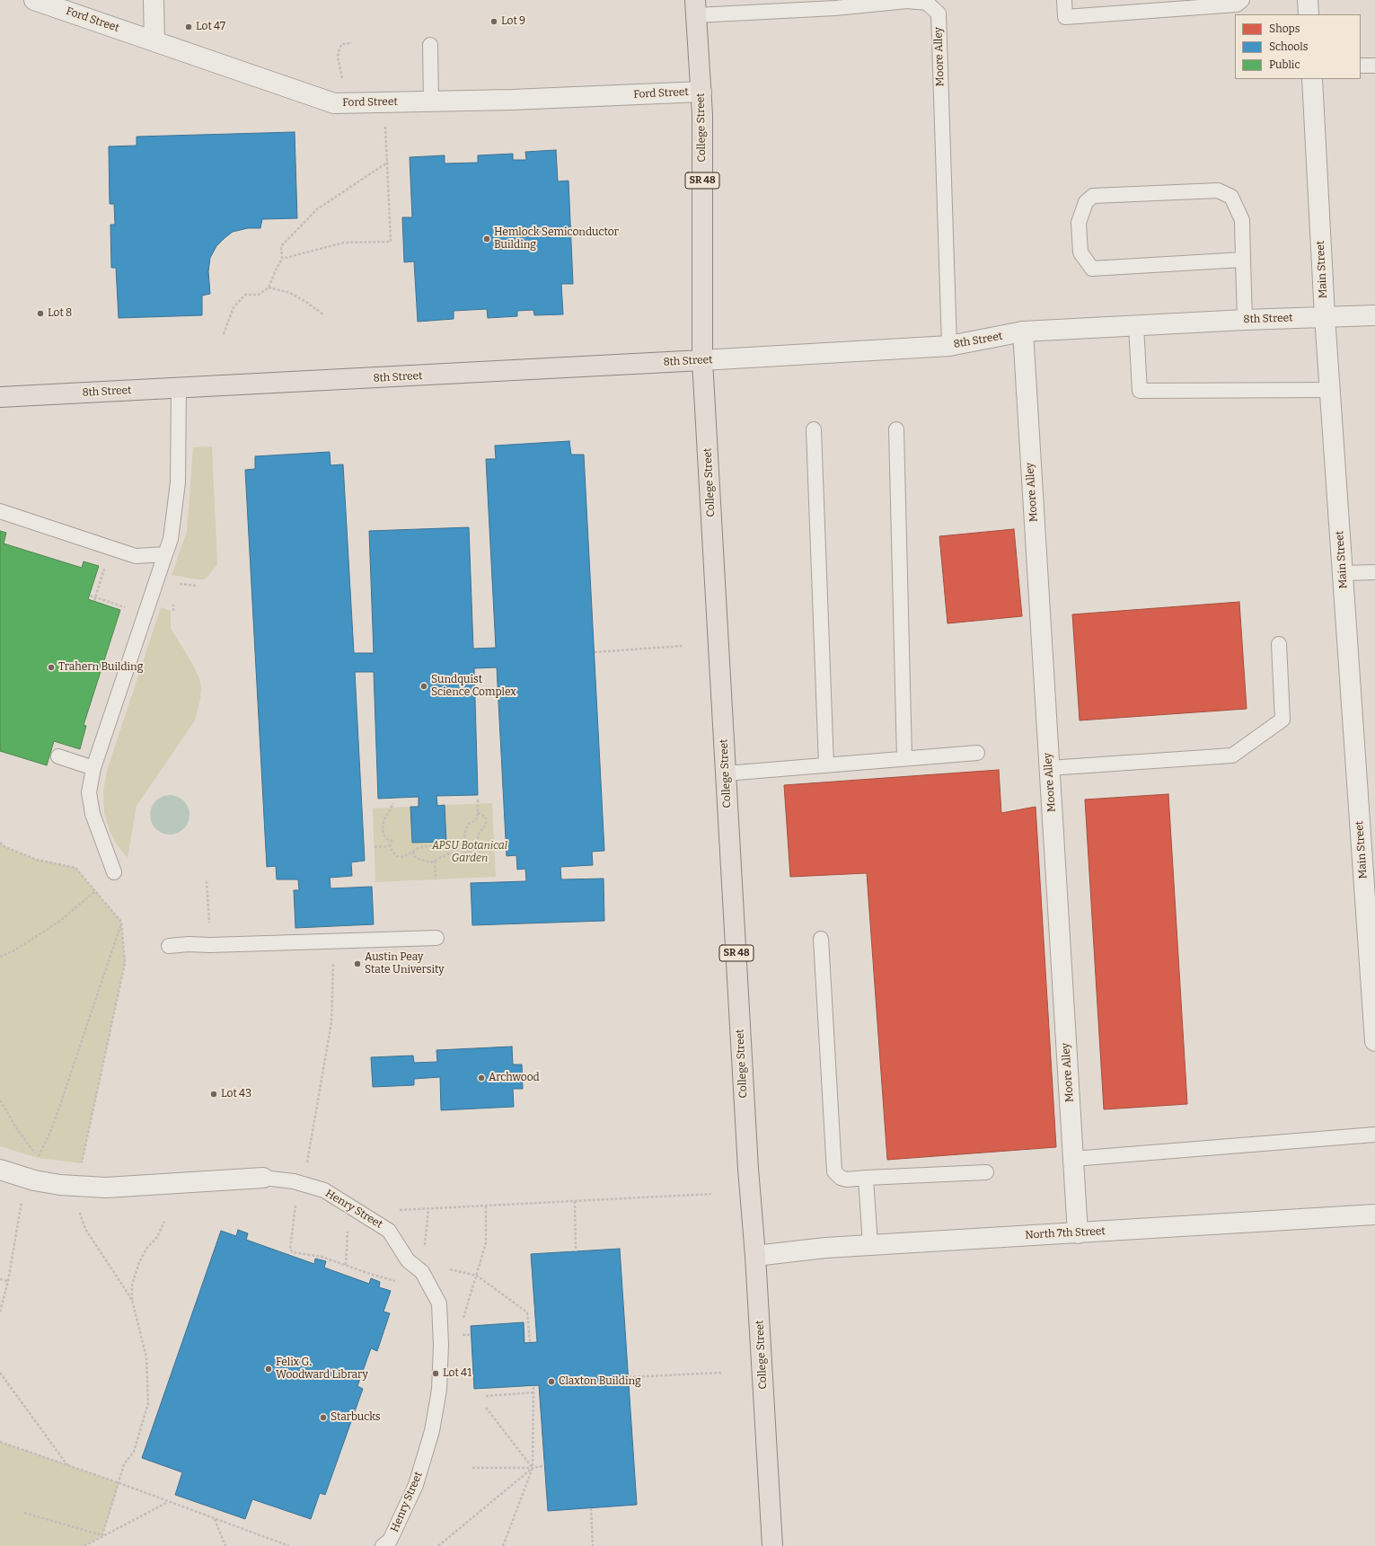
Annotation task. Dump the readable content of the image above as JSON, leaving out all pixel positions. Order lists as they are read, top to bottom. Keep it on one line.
{"streets":{"main road":["College Street","SR 48","8th Street"],"street":["Ford Street","Moore Alley","Main Street","Henry Street","North 7th Street"]},"crossings":[["Ford Street","College Street"],["Moore Alley","College Street"],["Moore Alley","8th Street"],["Moore Alley","North 7th Street"],["College Street","8th Street"],["College Street","North 7th Street"],["Main Street","8th Street"]],"parks":["APSU Botanical Garden"],"places":["Lot 9","Lot 47","Hemlock Semiconductor Building","Lot 8","Trahern Building","Sundquist Science Complex","Austin Peay State University","Archwood","Lot 43","Felix G. Woodward Library","Lot 41","Claxton Building","Starbucks"],"legend":["Shops","Schools","Public"]}
